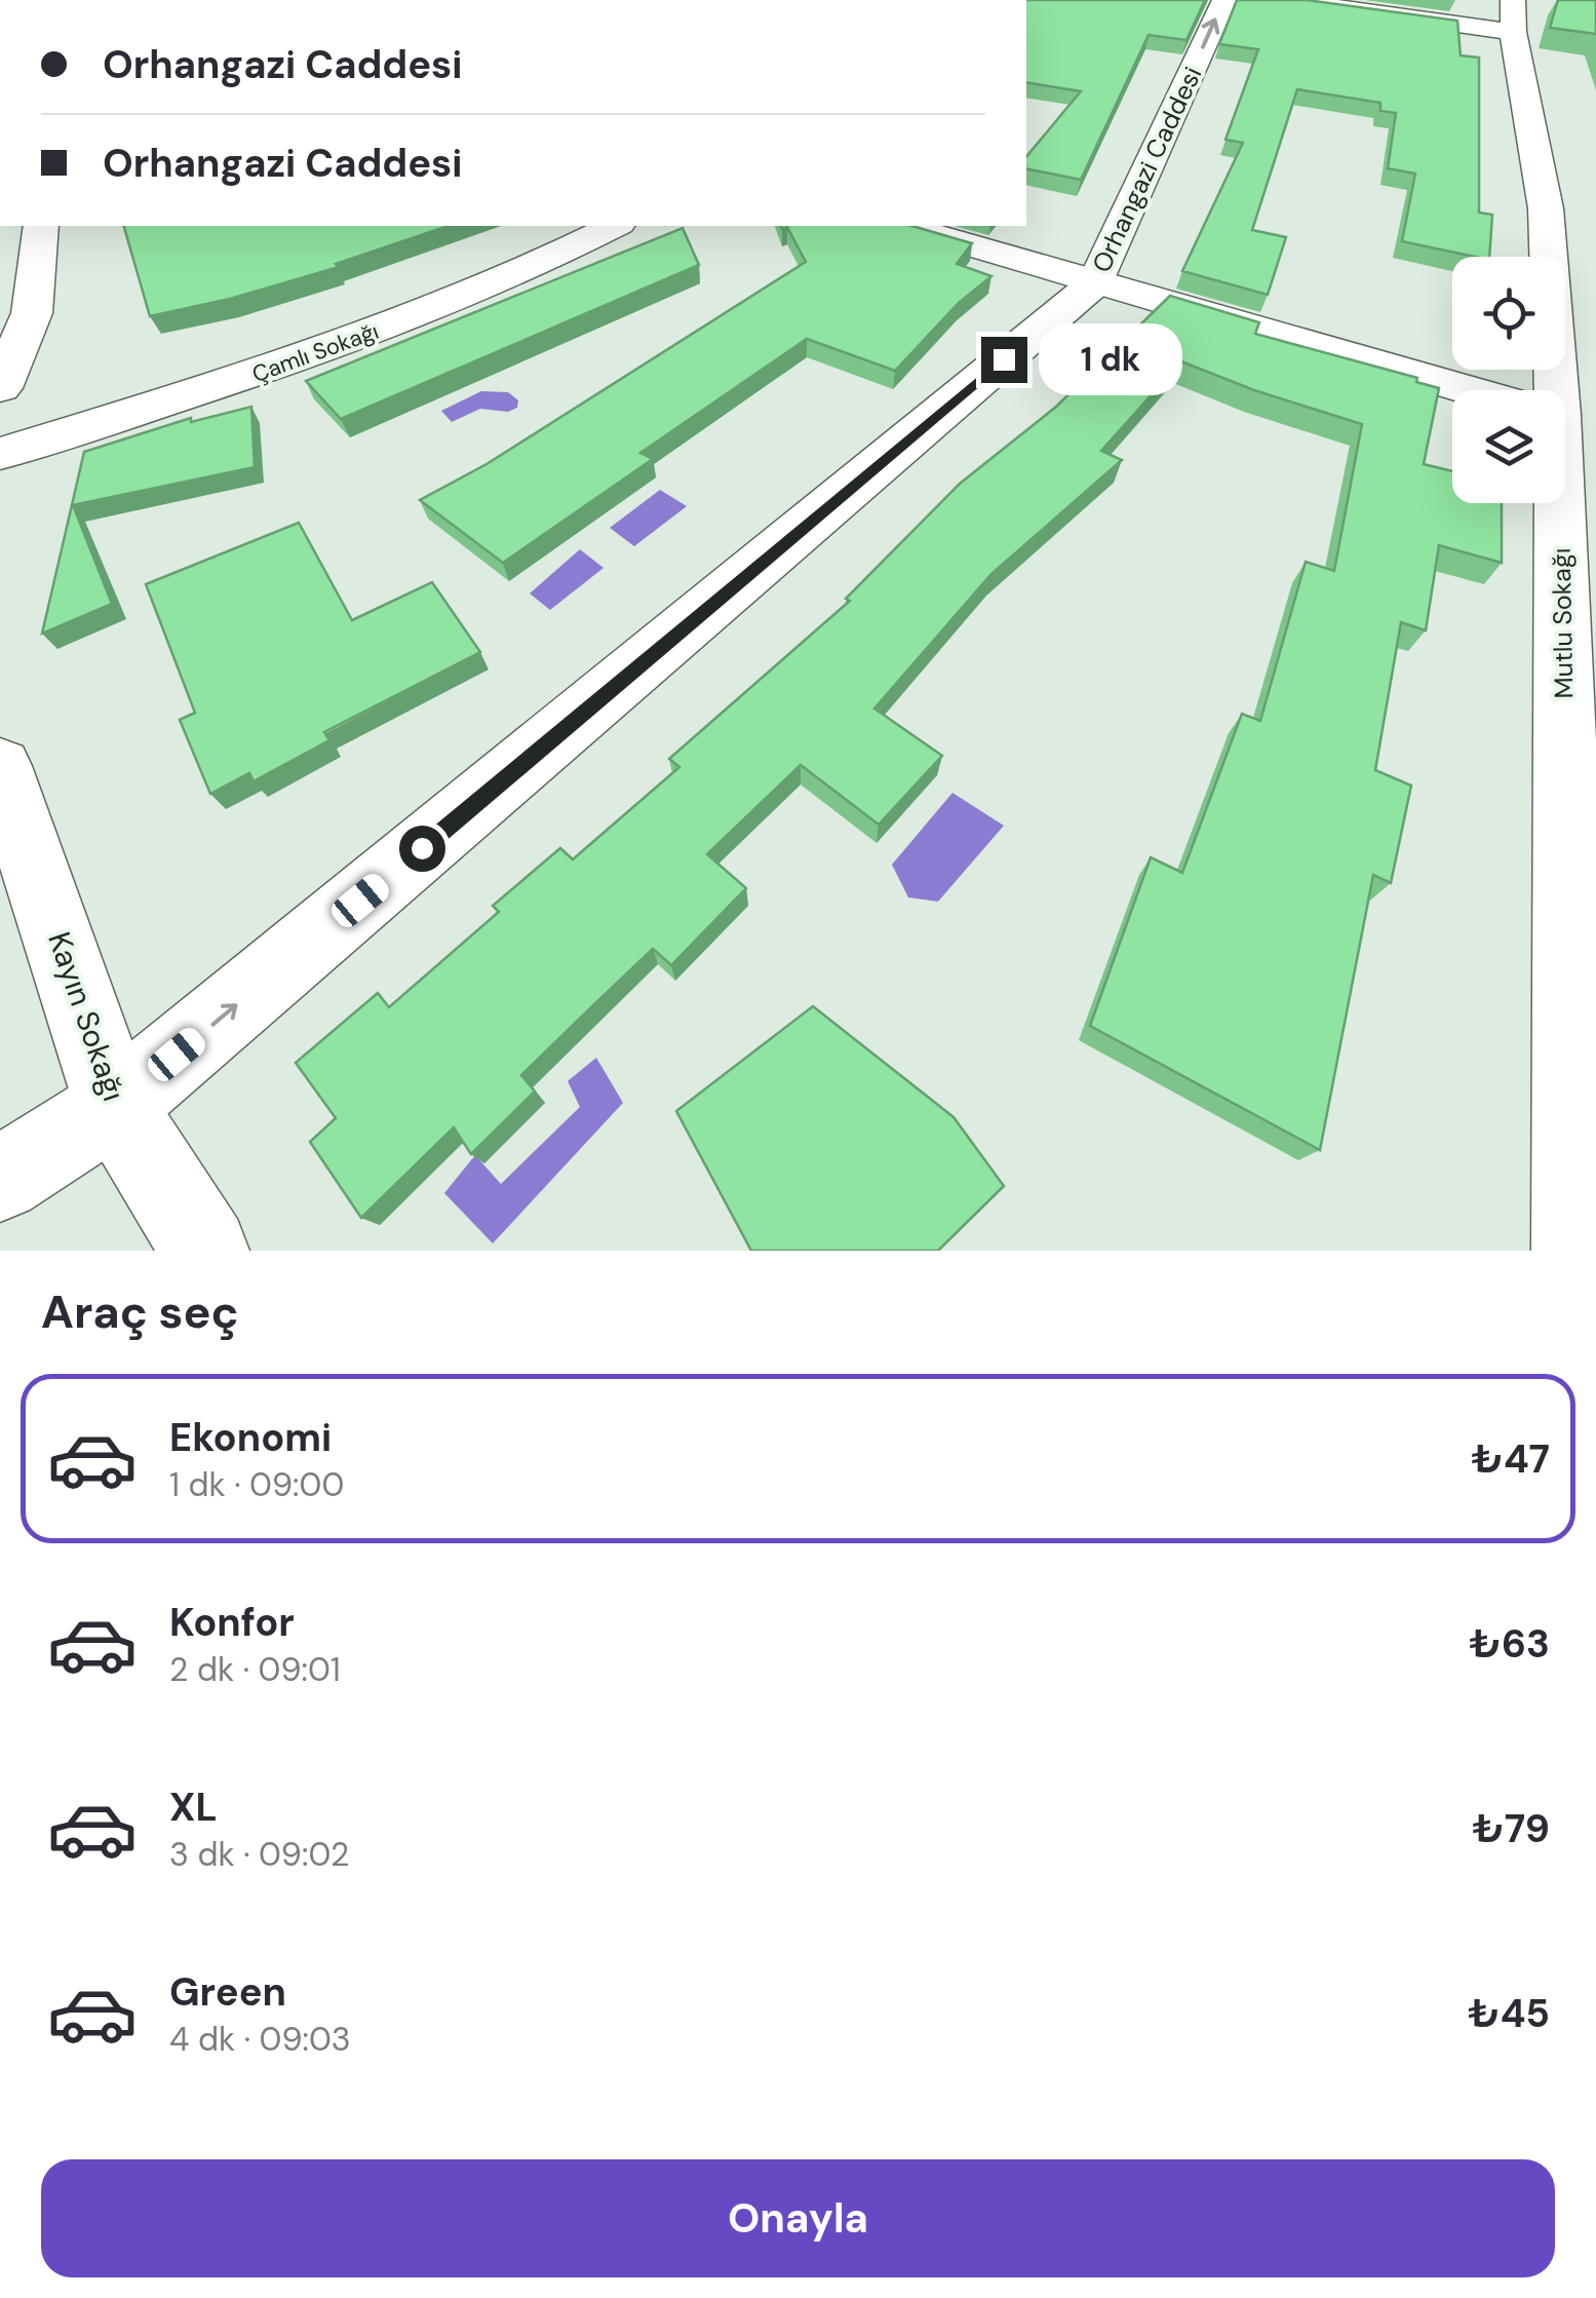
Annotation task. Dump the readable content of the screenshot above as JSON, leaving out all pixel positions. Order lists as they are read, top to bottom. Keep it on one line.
{"streets":{"street":["Orhangazi Caddesi","Çamlı Sokağı","Mutlu Sokağı","Kayın Sokağı"]},"crossings":[["Orhangazi Caddesi","Kayın Sokağı"]],"one_way":["Orhangazi Caddesi"],"page":{"banner":["Orhangazi Caddesi","Orhangazi Caddesi"],"bubble":"1 dk","heading":"Araç seç","list":[{"name":"Ekonomi","note":"1 dk · 09:00","value":"₺47"},{"name":"Konfor","note":"2 dk · 09:01","value":"₺63"},{"name":"XL","note":"3 dk · 09:02","value":"₺79"},{"name":"Green","note":"4 dk · 09:03","value":"₺45"}],"buttons":"Onayla"}}
